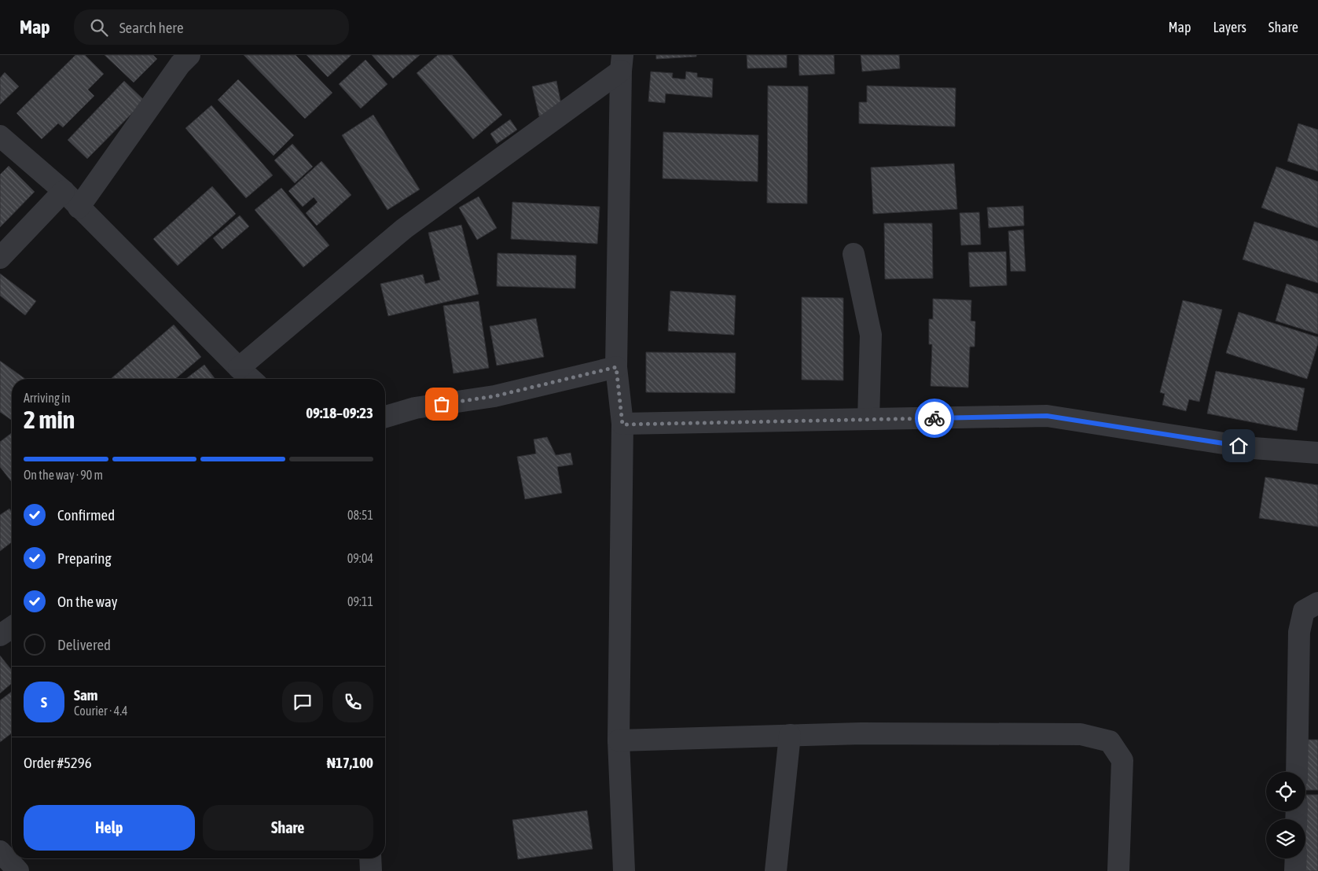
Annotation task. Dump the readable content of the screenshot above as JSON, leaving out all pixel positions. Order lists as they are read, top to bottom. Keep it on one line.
{"page":{"header":"Map","search":"Search here","nav":["Map","Layers","Share"],"heading":["2 min","Arriving in","09:18–09:23"],"panel":["Sam","Courier · 4.4","Order #5296","₦17,100"],"bar":"On the way · 90 m","list":[["Confirmed","08:51"],["Preparing","09:04"],["On the way","09:11"],"Delivered"],"round":"S","buttons":["Help","Share"]}}
